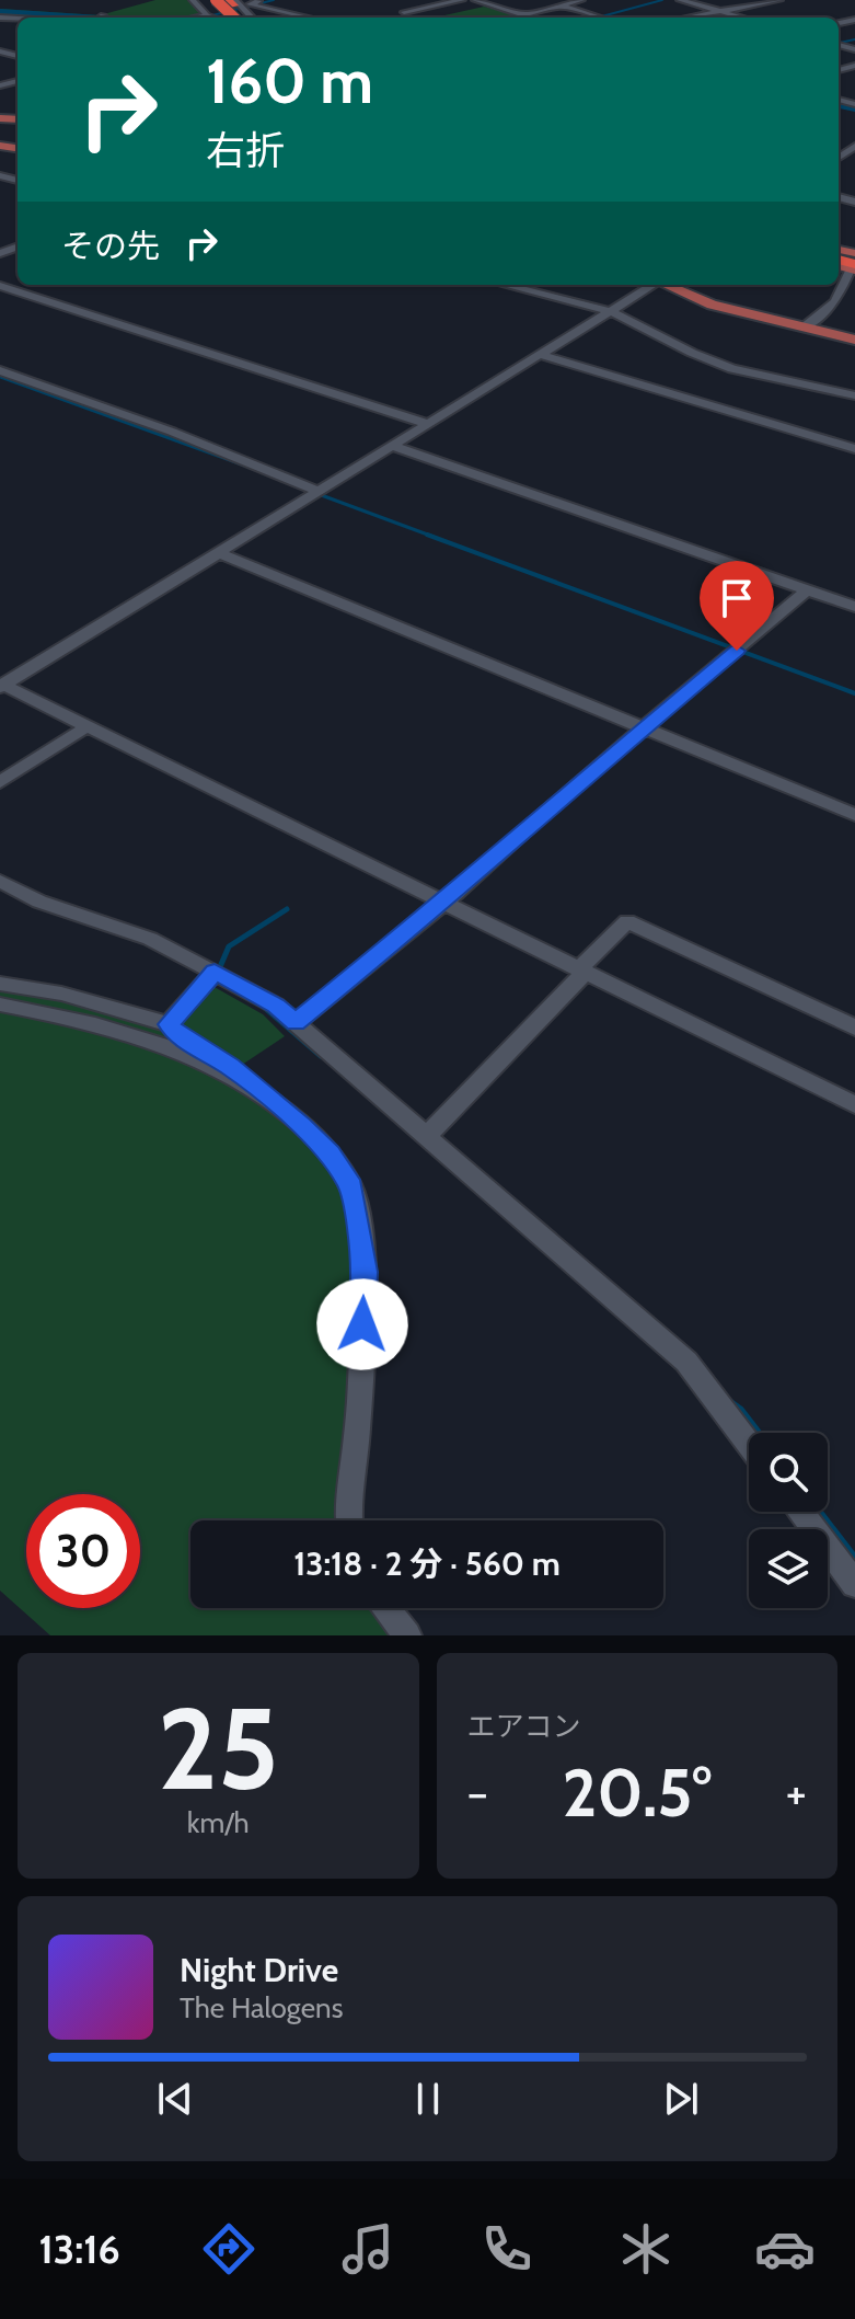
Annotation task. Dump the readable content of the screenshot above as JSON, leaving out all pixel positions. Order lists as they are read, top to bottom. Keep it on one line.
{"page":{"turn":["160 m","右折"],"then":"その先","limit":"30","trip":"13:18 · 2 分 · 560 m","tile":[["25","km/h"],"エアコン"],"heat":["−","20.5°","+"],"song":["Night Drive","The Halogens"],"tabs":"13:16"}}
